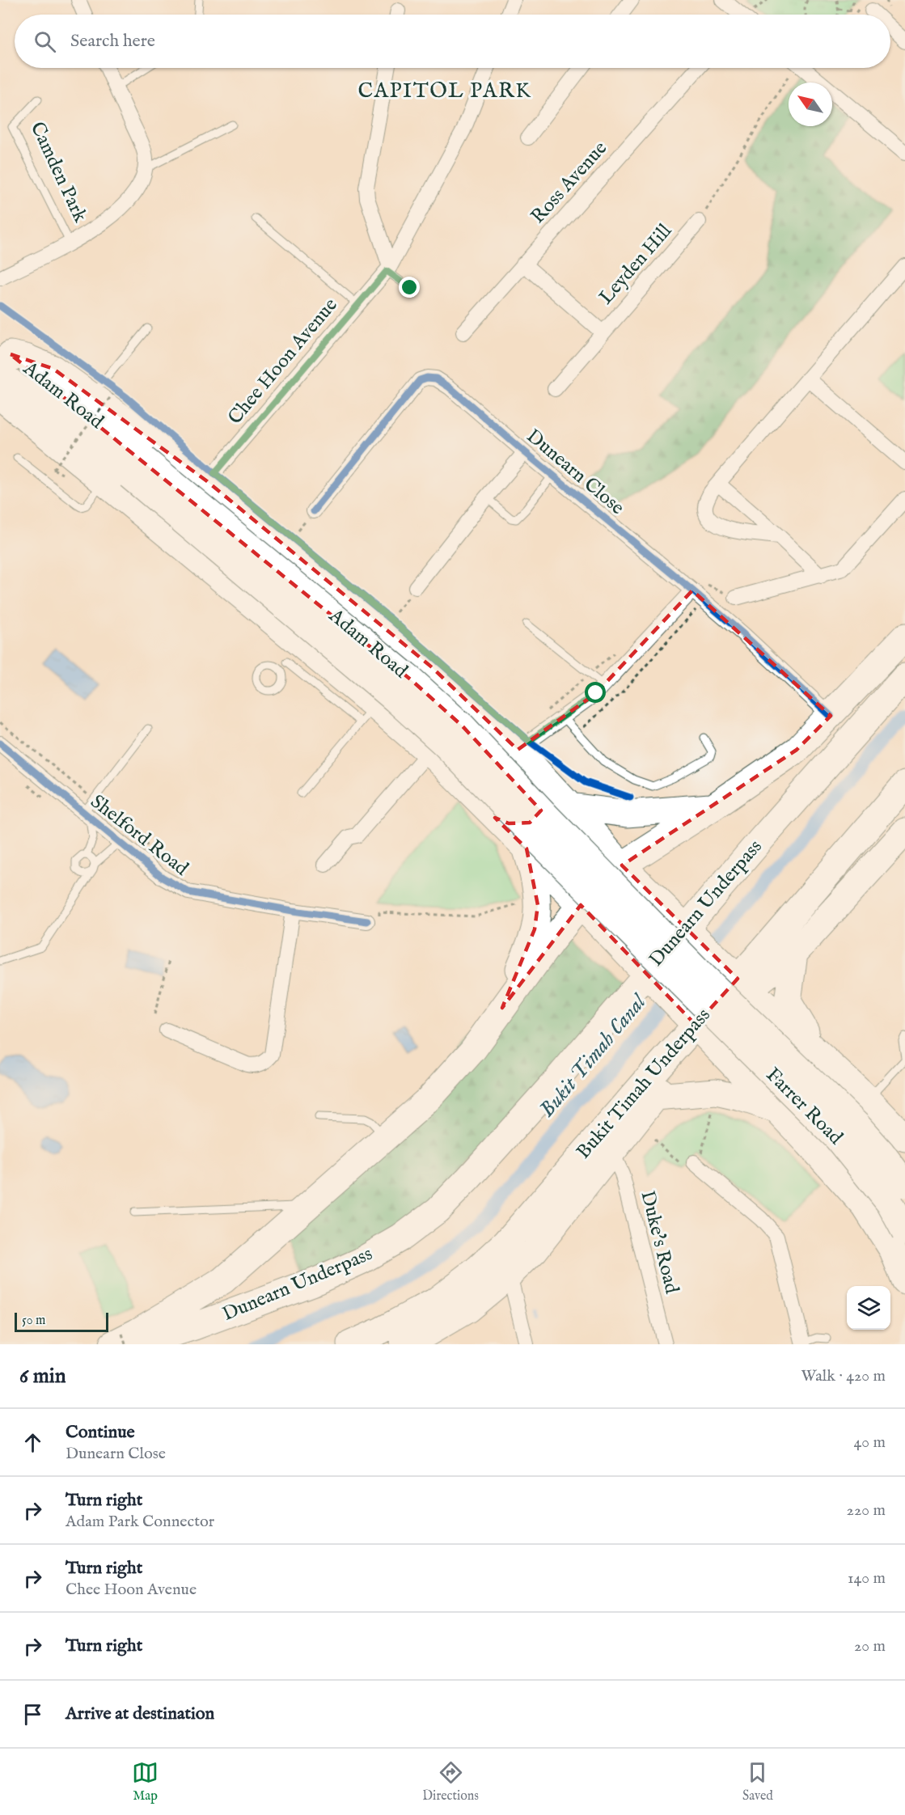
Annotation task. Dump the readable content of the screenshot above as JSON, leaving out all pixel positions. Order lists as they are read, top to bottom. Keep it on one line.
{"streets":{"highway":["Adam Road","Dunearn Underpass","Bukit Timah Underpass","Farrer Road"],"street":["Camden Park","Ross Avenue","Leyden Hill","Chee Hoon Avenue","Dunearn Close","Shelford Road","Duke's Road"]},"crossings":[["Ross Avenue","Leyden Hill"],["Adam Road","Farrer Road"]],"districts":["CAPITOL PARK"],"water":["Bukit Timah Canal"],"scale_bar":"50 m","north":"top left","page":{"search":"Search here","scale":"50 m","heading":["6 min","Walk · 420 m"],"list":[["Continue","Dunearn Close","40 m"],["Turn right","Adam Park Connector","220 m"],["Turn right","Chee Hoon Avenue","140 m"],["Turn right","20 m"],"Arrive at destination"],"nav":["Map","Directions","Saved"]}}
